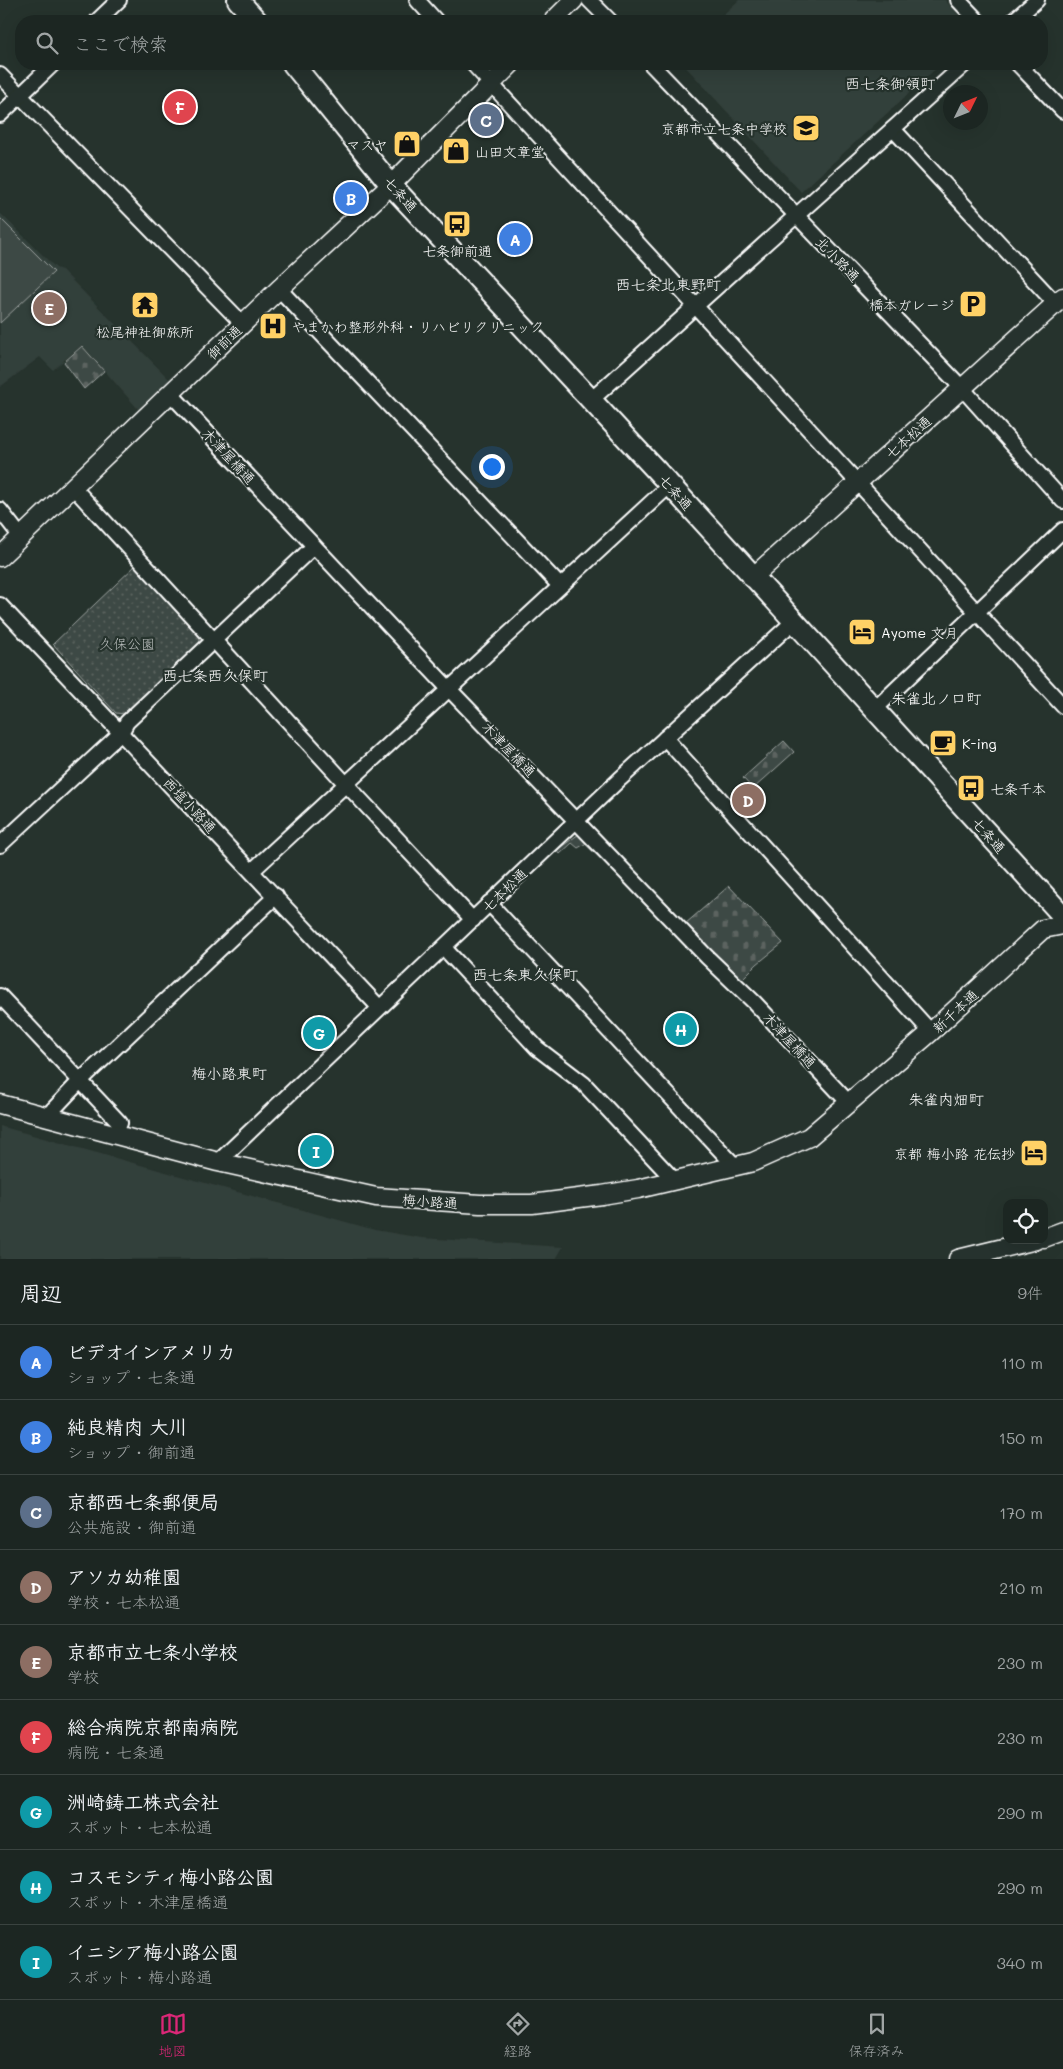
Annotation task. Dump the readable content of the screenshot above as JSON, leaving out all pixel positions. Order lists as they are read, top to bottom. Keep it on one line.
{"streets":{"main road":["七条通"],"street":["北小路通","御前通","七本松通","木津屋橋通","西塩小路通","新千本通","梅小路通"]},"crossings":[["七条通","御前通"],["七条通","七本松通"],["北小路通","七本松通"],["御前通","木津屋橋通"],["七本松通","木津屋橋通"],["七本松通","西塩小路通"],["七本松通","梅小路通"],["木津屋橋通","新千本通"],["木津屋橋通","梅小路通"],["新千本通","梅小路通"]],"districts":["西七条御領町","西七条北東野町","西七条西久保町","朱雀北ノ口町","西七条東久保町","梅小路東町","朱雀内畑町"],"parks":["久保公園"],"places":{"school or university":["京都市立七条中学校"],"shop":["マスヤ","山田文章堂"],"bus stop":["七条御前通","七条千本"],"parking":["橋本ガレージ"],"temple":["松尾神社御旅所"],"hospital":["やまかわ整形外科・リハビリクリニック"],"hotel":["Ayome 文月","京都 梅小路 花伝抄"],"cafe":["K-ing"]},"north":"top right","page":{"search":"ここで検索","pins":["F","C","B","A","E","D","H","G","I"],"heading":["周辺","9件"],"list":[{"mark":"A","name":"ビデオインアメリカ","note":"ショップ · 七条通","value":"110 m"},{"mark":"B","name":"純良精肉 大川","note":"ショップ · 御前通","value":"150 m"},{"mark":"C","name":"京都西七条郵便局","note":"公共施設 · 御前通","value":"170 m"},{"mark":"D","name":"アソカ幼稚園","note":"学校 · 七本松通","value":"210 m"},{"mark":"E","name":"京都市立七条小学校","note":"学校","value":"230 m"},{"mark":"F","name":"総合病院京都南病院","note":"病院 · 七条通","value":"230 m"},{"mark":"G","name":"洲崎鋳工株式会社","note":"スポット · 七本松通","value":"290 m"},{"mark":"H","name":"コスモシティ梅小路公園","note":"スポット · 木津屋橋通","value":"290 m"},{"mark":"I","name":"イニシア梅小路公園","note":"スポット · 梅小路通","value":"340 m"}],"nav":["地図","経路","保存済み"]}}
